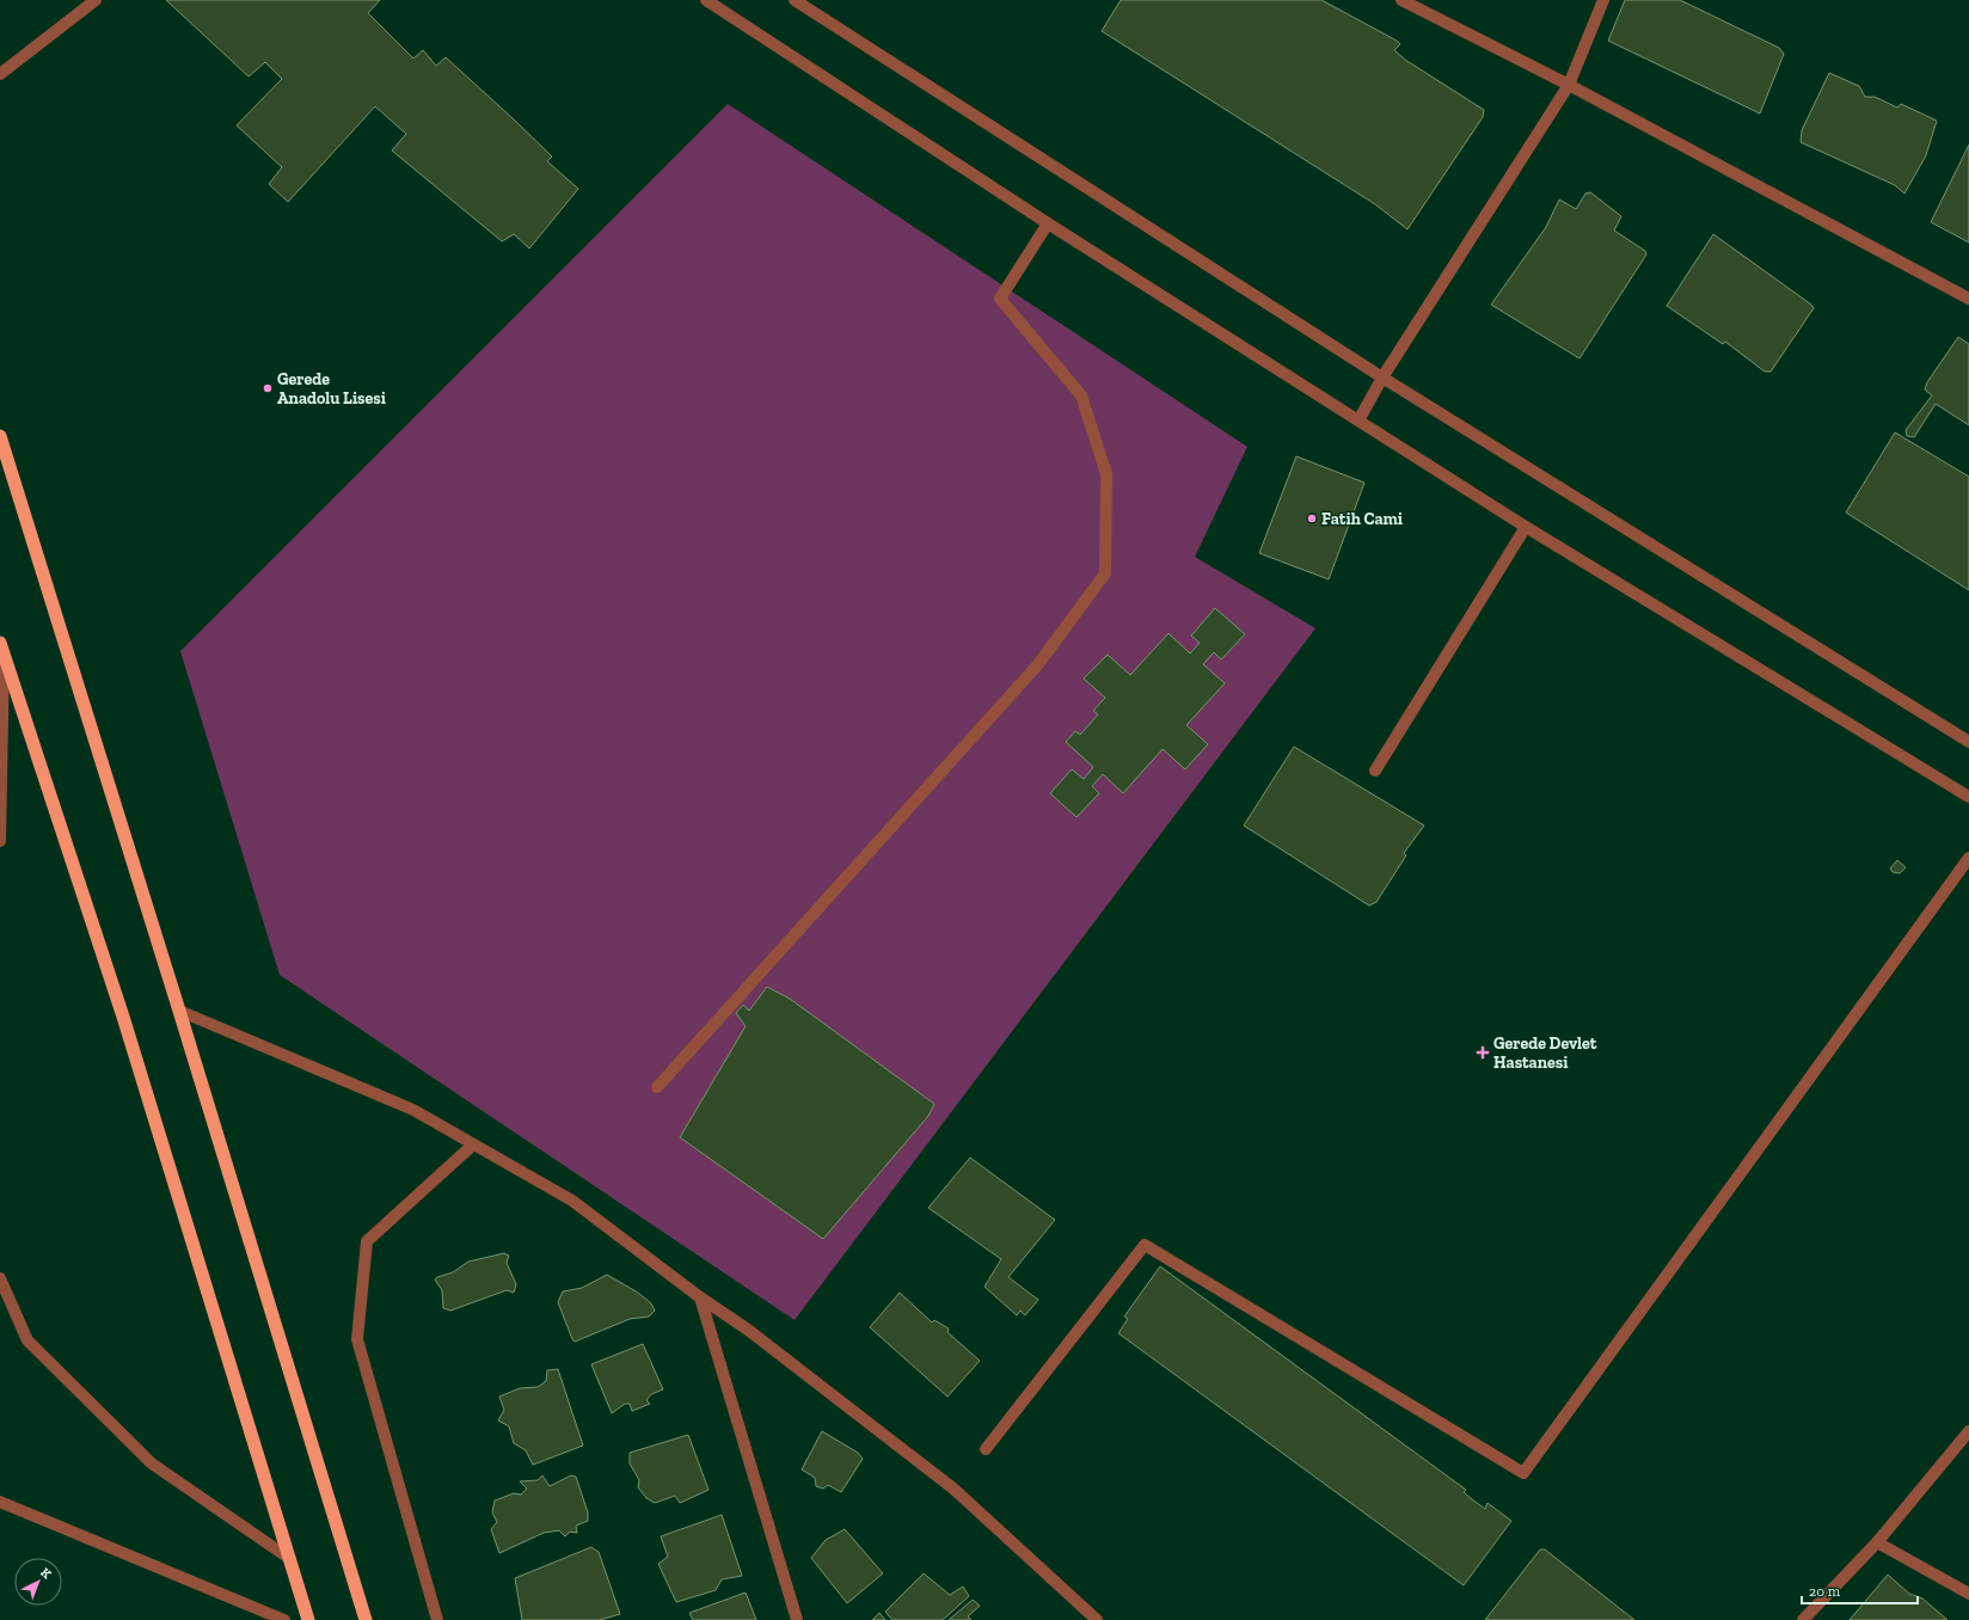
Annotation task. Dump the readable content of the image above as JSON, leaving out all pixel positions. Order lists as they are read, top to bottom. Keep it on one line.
{"places":{"other":["Gerede Anadolu Lisesi","Fatih Cami"],"health":["Gerede Devlet Hastanesi"]},"scale_bar":"20 m","north":"top right"}
